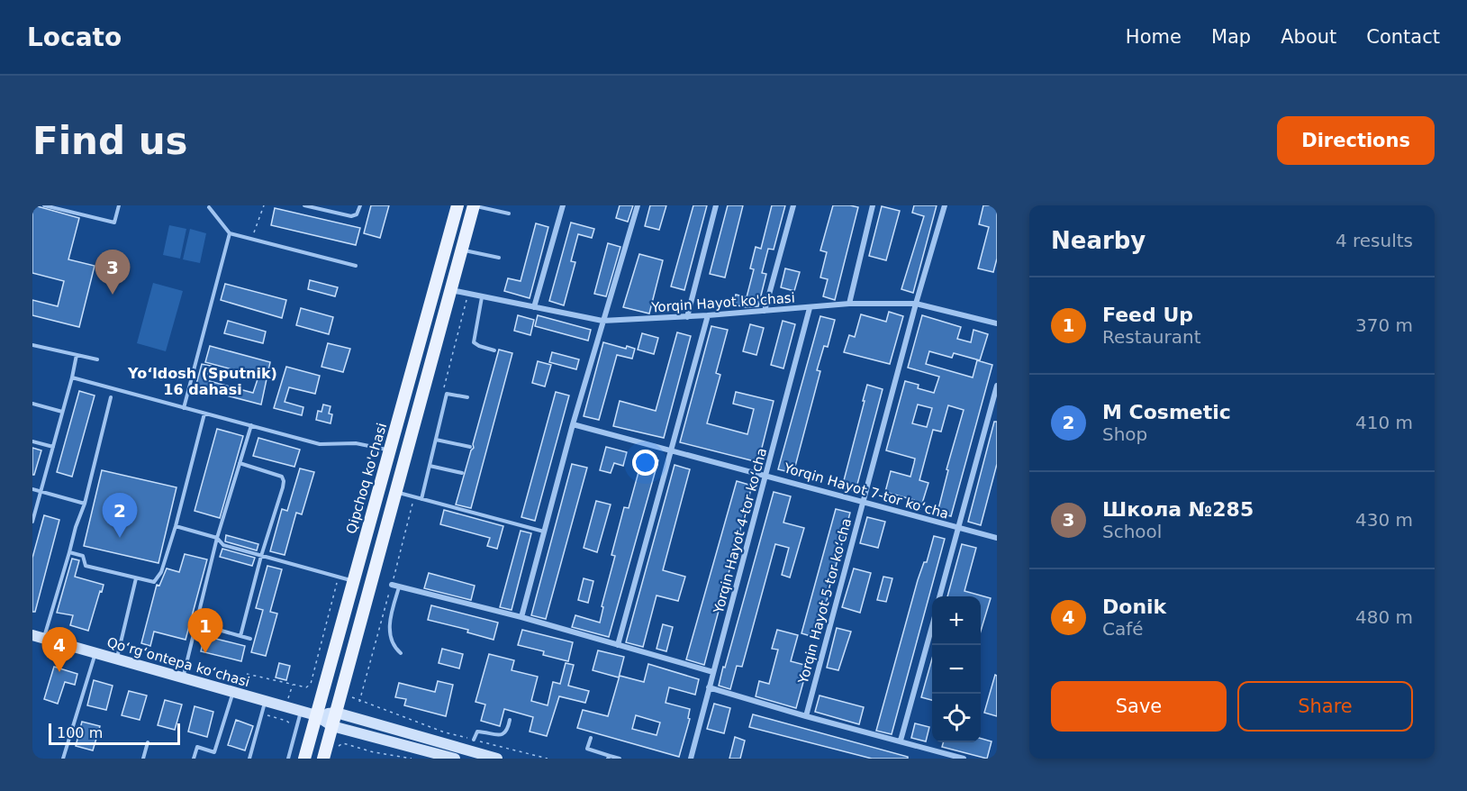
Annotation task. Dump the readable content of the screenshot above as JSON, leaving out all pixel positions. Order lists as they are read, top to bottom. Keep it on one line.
{"streets":{"main road":["Qipchoq ko'chasi","Qoʻrgʻontepa koʻchasi"],"street":["Yorqin Hayot ko'chasi","Yorqin Hayot 7-tor koʻcha","Yorqin Hayot 4-tor koʻcha","Yorqin Hayot 5-tor koʻcha"]},"crossings":[["Yorqin Hayot ko'chasi","Yorqin Hayot 4-tor koʻcha"],["Yorqin Hayot ko'chasi","Yorqin Hayot 5-tor koʻcha"],["Qipchoq ko'chasi","Qoʻrgʻontepa koʻchasi"],["Yorqin Hayot 7-tor koʻcha","Yorqin Hayot 4-tor koʻcha"],["Yorqin Hayot 7-tor koʻcha","Yorqin Hayot 5-tor koʻcha"]],"districts":["Yo‘ldosh (Sputnik) 16 dahasi"],"scale_bar":"100 m","page":{"header":"Locato","nav":["Home","Map","About","Contact"],"buttons":["Directions",["Save","Share"]],"title":"Find us","heading":["Nearby","4 results"],"pins":["3","2","1","4"],"list":[{"mark":"1","name":"Feed Up","note":"Restaurant","value":"370 m"},{"mark":"2","name":"M Cosmetic","note":"Shop","value":"410 m"},{"mark":"3","name":"Школа №285","note":"School","value":"430 m"},{"mark":"4","name":"Donik","note":"Café","value":"480 m"}],"map_buttons":["+","−"],"scale":"100 m"}}
